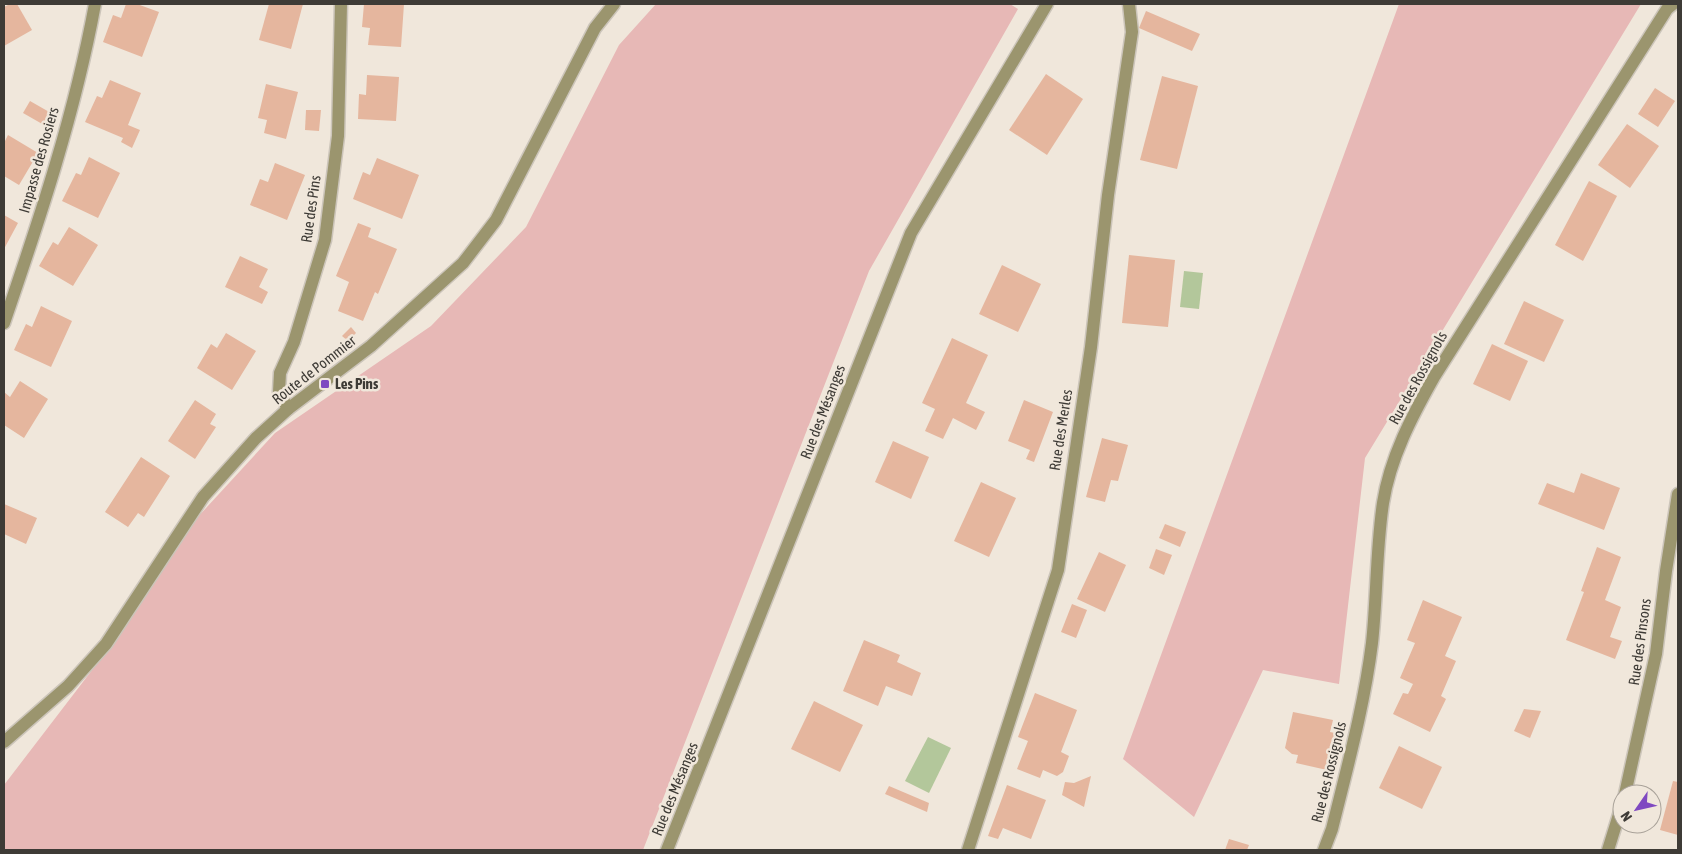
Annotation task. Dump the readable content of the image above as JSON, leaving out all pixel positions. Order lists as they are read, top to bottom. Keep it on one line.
{"streets":{"street":["Impasse des Rosiers","Rue des Pins","Route de Pommier","Rue des Rossignols","Rue des Mésanges","Rue des Merles","Rue des Pinsons"]},"crossings":[["Rue des Pins","Route de Pommier"]],"places":{"transit":["Les Pins"]},"north":"bottom left"}
